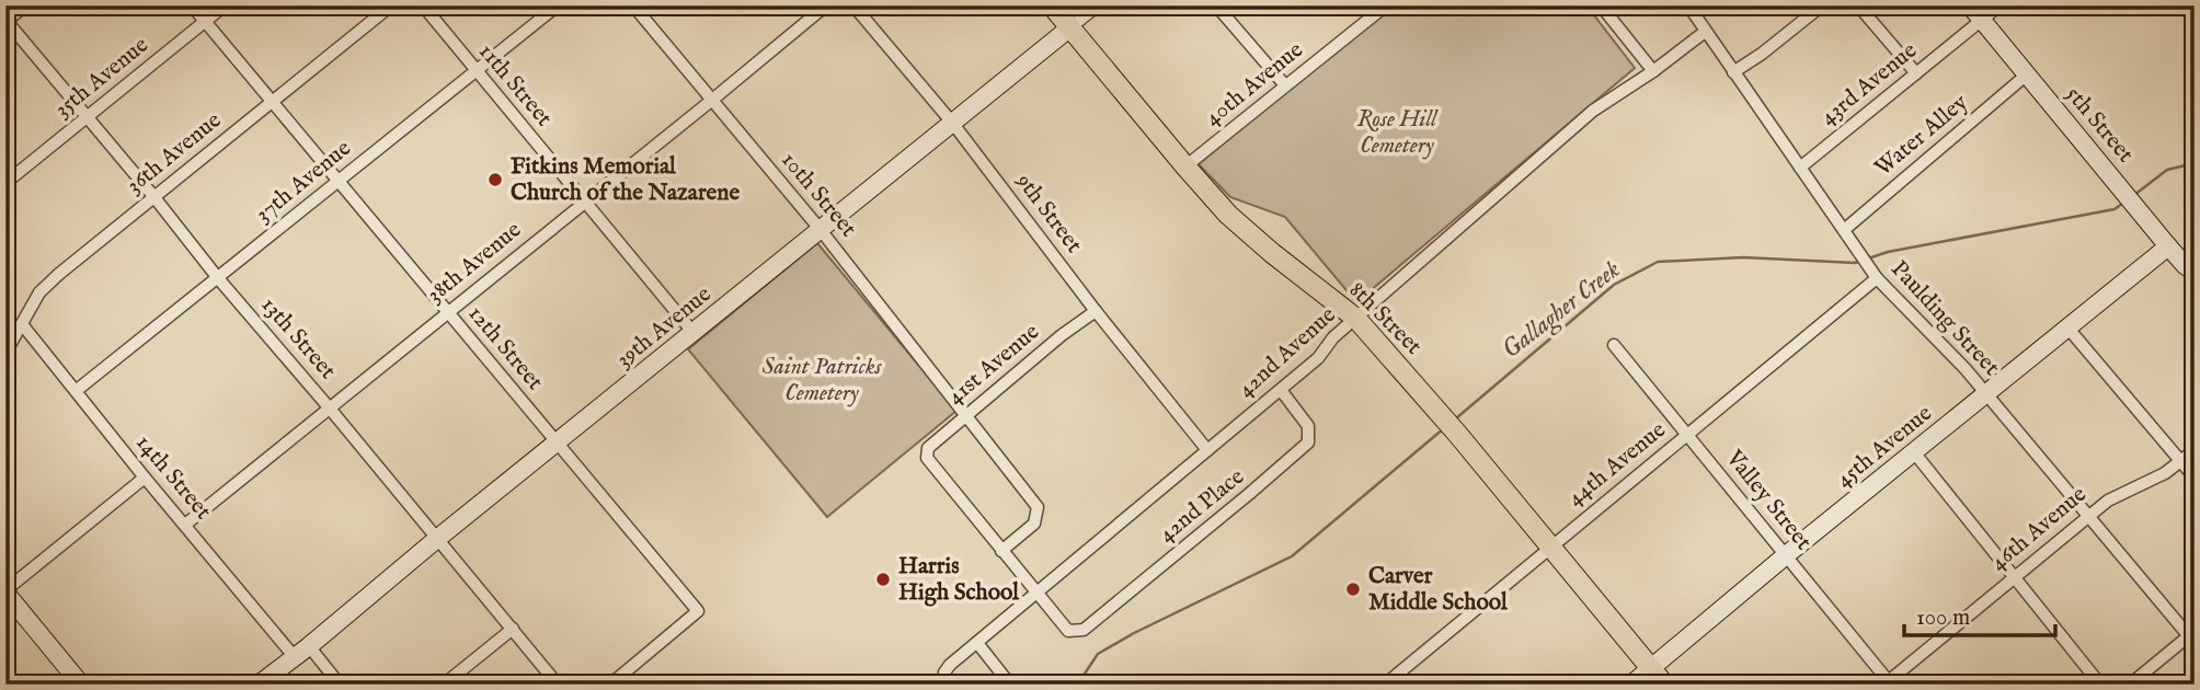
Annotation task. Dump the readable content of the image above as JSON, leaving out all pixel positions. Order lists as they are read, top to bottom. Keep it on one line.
{"streets":{"main road":["8th Street"],"street":["35th Avenue","40th Avenue","43rd Avenue","11th Street","5th Street","Water Alley","36th Avenue","37th Avenue","10th Street","9th Street","38th Avenue","Paulding Street","39th Avenue","13th Street","12th Street","42nd Avenue","41st Avenue","45th Avenue","44th Avenue","14th Street","Valley Street","42nd Place","46th Avenue"]},"crossings":[["35th Avenue","13th Street"],["35th Avenue","12th Street"],["40th Avenue","8th Street"],["43rd Avenue","5th Street"],["43rd Avenue","Paulding Street"],["11th Street","37th Avenue"],["11th Street","38th Avenue"],["11th Street","39th Avenue"],["5th Street","Water Alley"],["5th Street","45th Avenue"],["Water Alley","Paulding Street"],["36th Avenue","13th Street"],["36th Avenue","12th Street"],["36th Avenue","14th Street"],["37th Avenue","13th Street"],["37th Avenue","12th Street"],["37th Avenue","14th Street"],["10th Street","38th Avenue"],["10th Street","39th Avenue"],["10th Street","41st Avenue"],["9th Street","39th Avenue"],["9th Street","42nd Avenue"],["9th Street","41st Avenue"],["38th Avenue","13th Street"],["38th Avenue","12th Street"],["38th Avenue","14th Street"],["8th Street","39th Avenue"],["8th Street","42nd Avenue"],["8th Street","45th Avenue"],["8th Street","44th Avenue"],["Paulding Street","42nd Avenue"],["Paulding Street","45th Avenue"],["Paulding Street","44th Avenue"],["Paulding Street","46th Avenue"],["39th Avenue","13th Street"],["39th Avenue","12th Street"],["39th Avenue","14th Street"],["42nd Avenue","42nd Place"],["45th Avenue","Valley Street"],["44th Avenue","Valley Street"],["Valley Street","46th Avenue"]],"water":["Gallagher Creek"],"parks":["Rose Hill Cemetery","Saint Patricks Cemetery"],"places":["Fitkins Memorial Church of the Nazarene","Harris High School","Carver Middle School"],"scale_bar":"100 m"}
